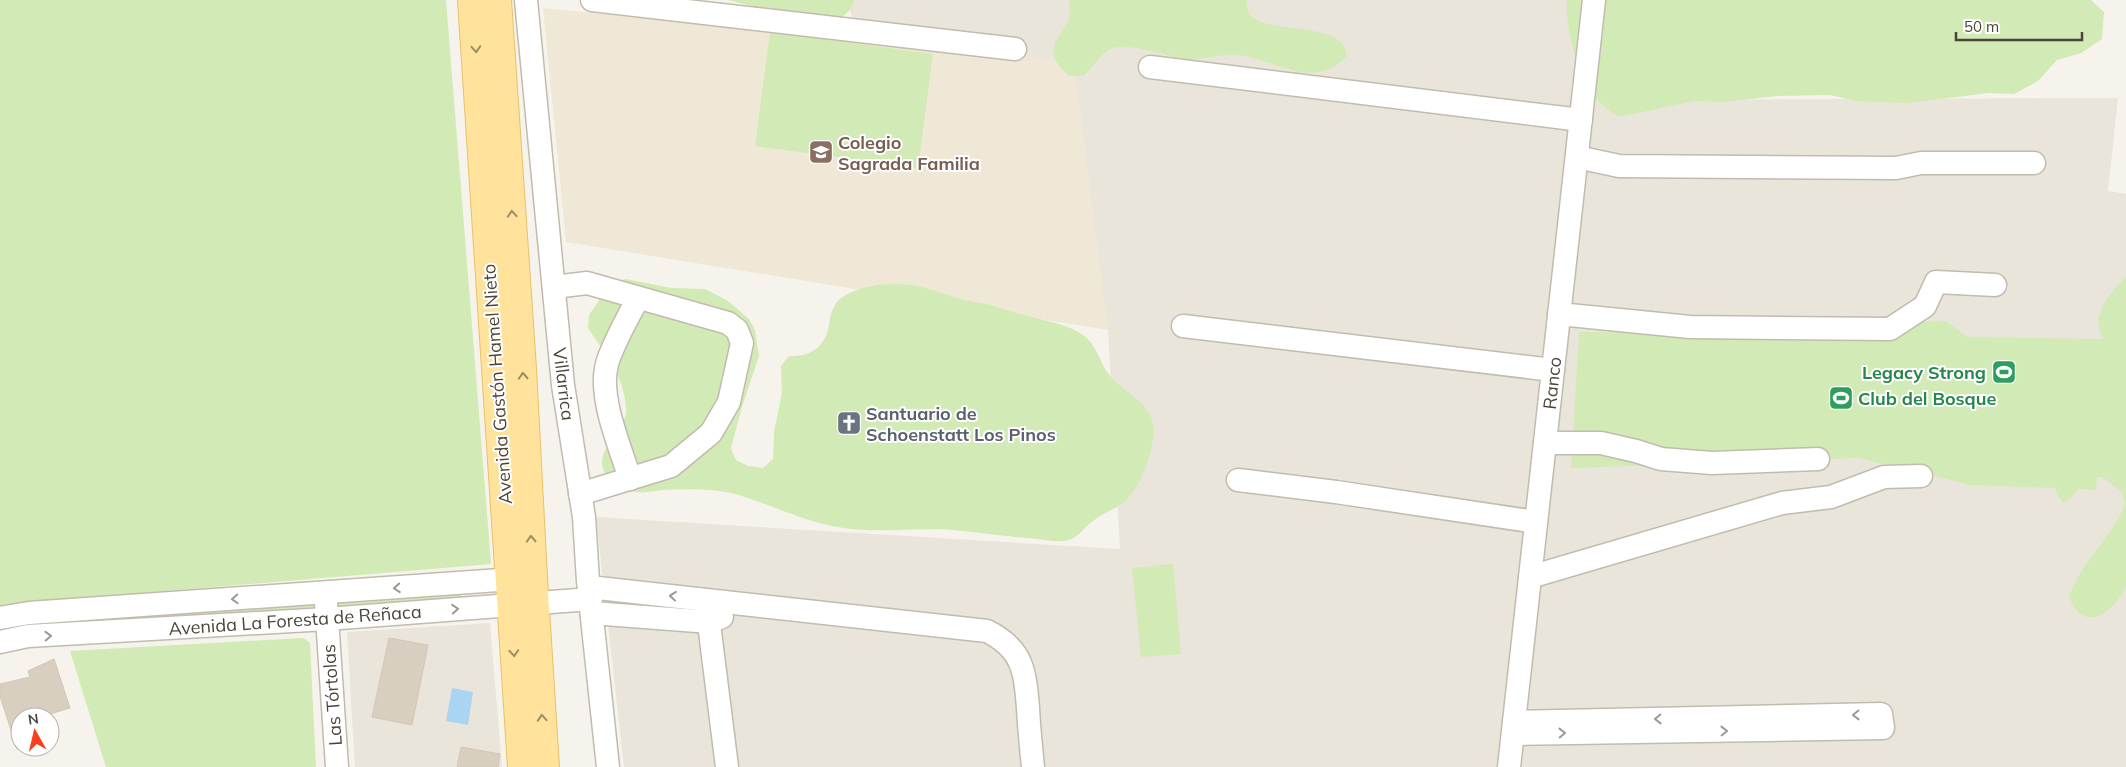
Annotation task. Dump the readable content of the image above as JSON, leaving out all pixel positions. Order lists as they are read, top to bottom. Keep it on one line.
{"streets":{"main road":["Avenida Gastón Hamel Nieto"],"street":["Ranco","Villarrica","Avenida La Foresta de Reñaca","Las Tórtolas"]},"crossings":[["Avenida Gastón Hamel Nieto","Avenida La Foresta de Reñaca"],["Villarrica","Avenida La Foresta de Reñaca"],["Avenida La Foresta de Reñaca","Las Tórtolas"]],"places":{"school or university":["Colegio Sagrada Familia"],"sports":["Legacy Strong","Club del Bosque"],"church":["Santuario de Schoenstatt Los Pinos"]},"scale_bar":"50 m","north":"top"}
